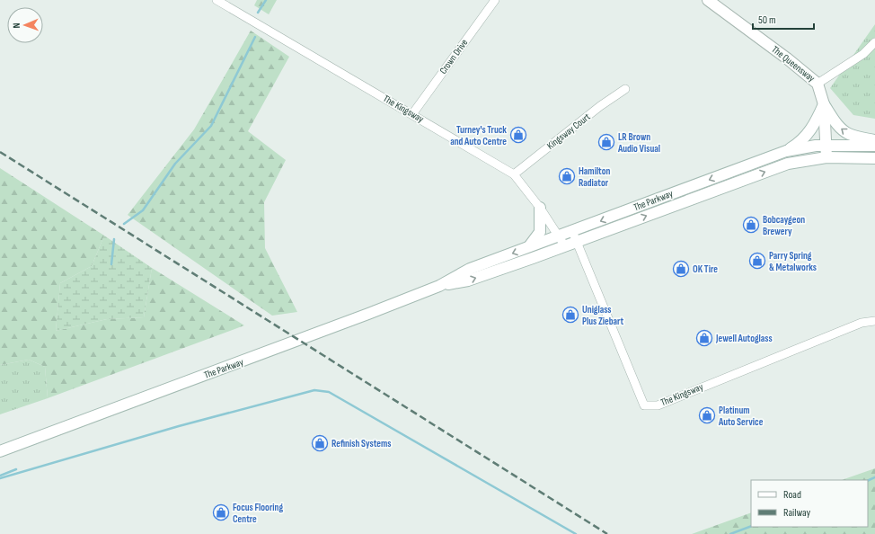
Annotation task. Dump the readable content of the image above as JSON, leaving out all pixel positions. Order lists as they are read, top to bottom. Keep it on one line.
{"streets":{"main road":["The Queensway","The Parkway"],"street":["Crown Drive","The Kingsway","Kingsway Court"]},"crossings":[["Crown Drive","The Kingsway"],["The Queensway","The Parkway"],["The Kingsway","Kingsway Court"],["The Kingsway","The Parkway"]],"places":{"shop":["Turney's Truck and Auto Centre","LR Brown Audio Visual","Hamilton Radiator","Bobcaygeon Brewery","Parry Spring & Metalworks","OK Tire","Uniglass Plus Ziebart","Jewell Autoglass","Platinum Auto Service","Refinish Systems","Focus Flooring Centre"]},"legend":["Road","Railway"],"scale_bar":"50 m","north":"left"}
